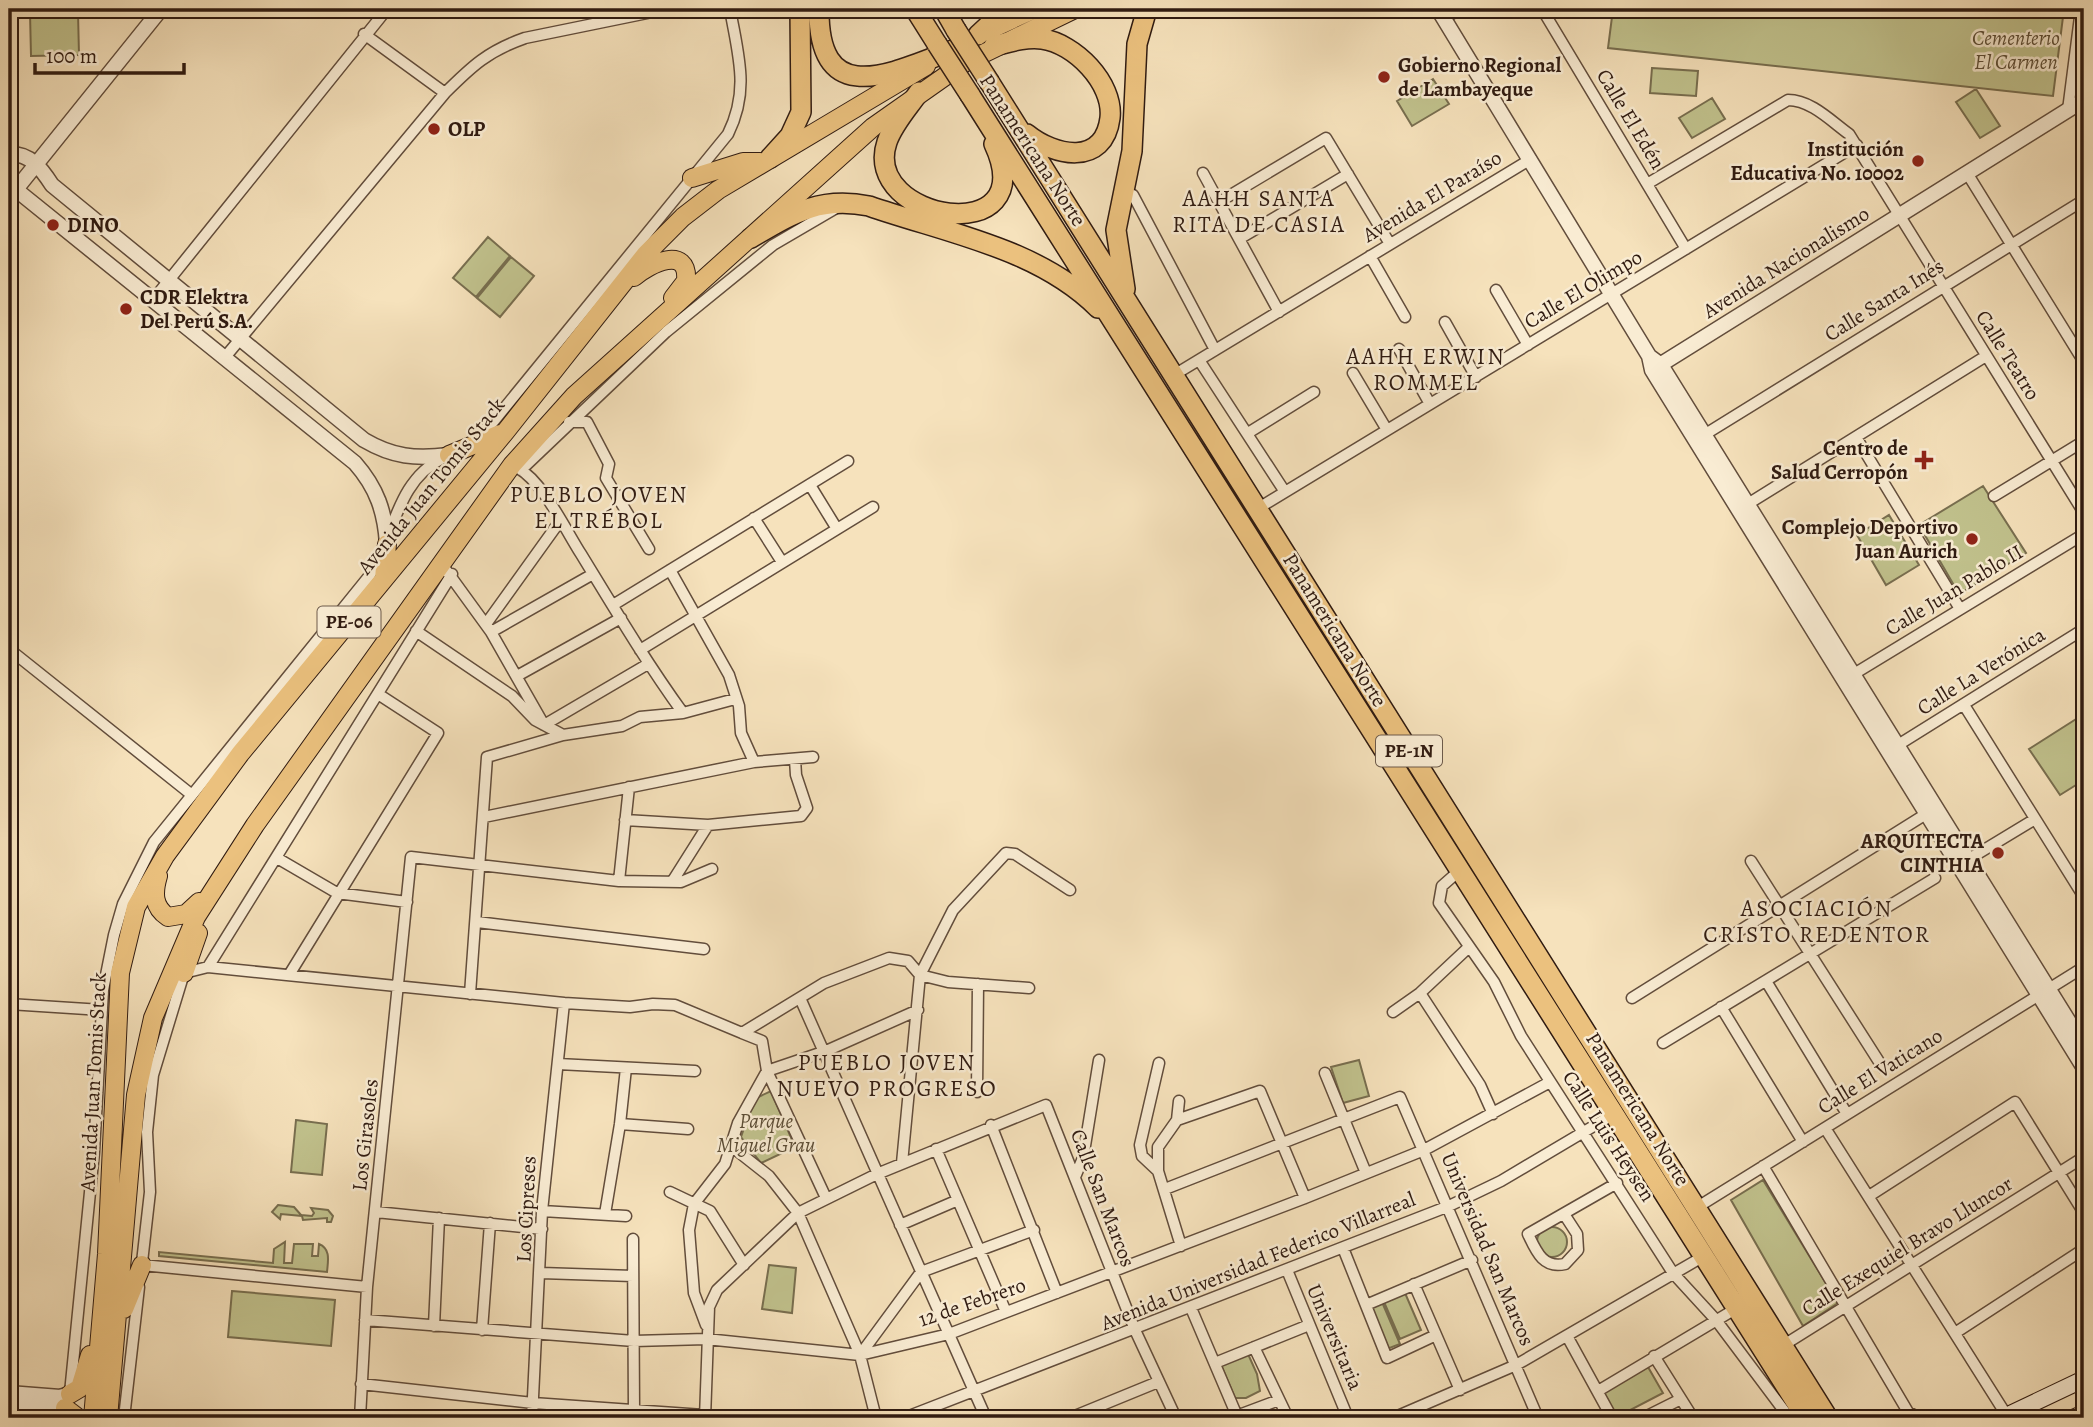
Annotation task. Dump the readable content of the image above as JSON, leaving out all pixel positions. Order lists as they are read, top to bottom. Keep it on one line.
{"streets":{"highway":["Panamericana Norte","PE-1N"],"main road":["Avenida Juan Tomis Stack","PE-06"],"street":["Calle El Edén","Avenida El Paraíso","Avenida Nacionalismo","Calle El Olimpo","Calle Santa Inés","Calle Teatro","Calle Juan Pablo II","Calle La Verónica","Calle El Vaticano","Los Girasoles","Calle Luis Heysen","Calle San Marcos","Los Cipreses","Calle Exequiel Bravo Lluncor","Universidad San Marcos","Avenida Universidad Federico Villarreal","12 de Febrero","Universitaria"]},"crossings":[["Calle El Edén","Calle El Olimpo"],["Calle El Edén","Calle Teatro"],["Panamericana Norte","Avenida El Paraíso"],["Panamericana Norte","Calle El Olimpo"],["Panamericana Norte","Avenida Juan Tomis Stack"],["Panamericana Norte","Calle El Vaticano"],["Panamericana Norte","Calle Luis Heysen"],["Panamericana Norte","Calle Exequiel Bravo Lluncor"],["Panamericana Norte","Avenida Universidad Federico Villarreal"],["Avenida Nacionalismo","Calle Teatro"],["Calle El Olimpo","Calle Teatro"],["Calle Santa Inés","Calle Teatro"],["Avenida Juan Tomis Stack","PE-06"],["Los Girasoles","12 de Febrero"],["Calle Luis Heysen","Calle Exequiel Bravo Lluncor"],["Calle Luis Heysen","Avenida Universidad Federico Villarreal"],["Calle Luis Heysen","12 de Febrero"],["Calle San Marcos","Avenida Universidad Federico Villarreal"],["Calle San Marcos","12 de Febrero"],["Los Cipreses","12 de Febrero"],["Universidad San Marcos","Avenida Universidad Federico Villarreal"],["Universidad San Marcos","12 de Febrero"],["Avenida Universidad Federico Villarreal","Universitaria"]],"districts":["AAHH SANTA RITA DE CASIA","AAHH ERWIN ROMMEL","PUEBLO JOVEN EL TRÉBOL","ASOCIACIÓN CRISTO REDENTOR","PUEBLO JOVEN NUEVO PROGRESO"],"parks":["Cementerio El Carmen","Parque Miguel Grau"],"places":{"other":["Gobierno Regional de Lambayeque","OLP","Institución Educativa No. 10002","DINO","CDR Elektra Del Perú S.A.","Complejo Deportivo Juan Aurich","ARQUITECTA CINTHIA"],"health":["Centro de Salud Cerropón"]},"scale_bar":"100 m"}
